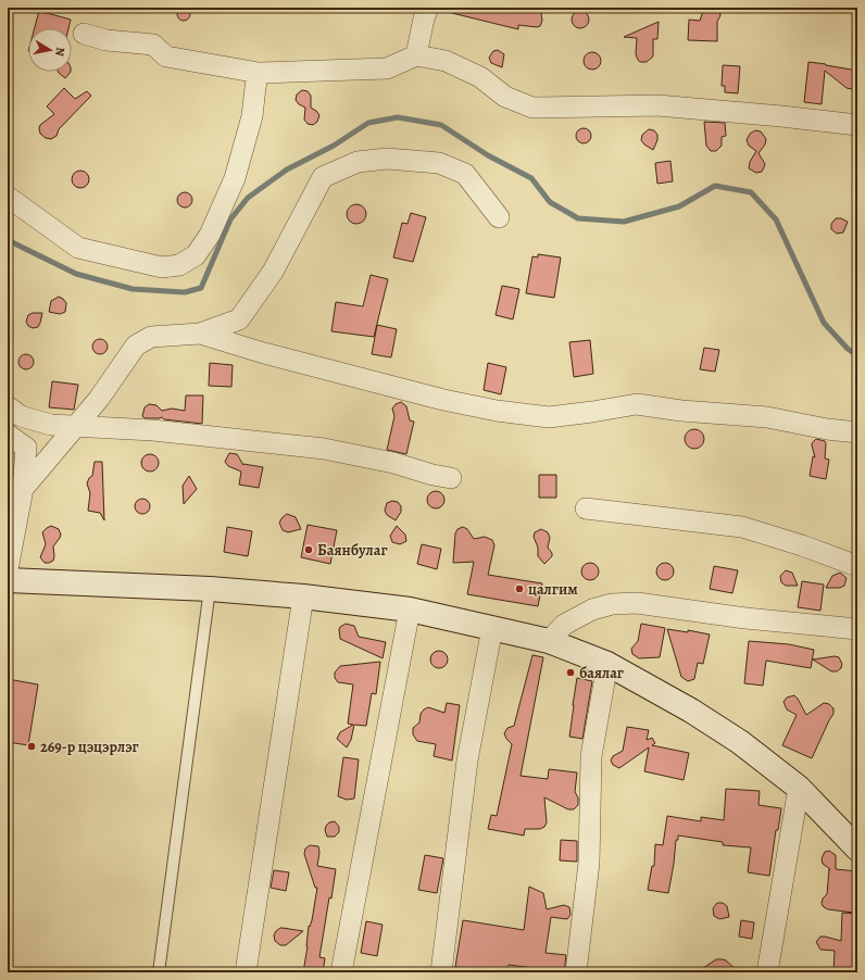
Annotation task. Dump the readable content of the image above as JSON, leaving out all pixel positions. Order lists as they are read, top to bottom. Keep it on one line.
{"places":["Баянбулаг","цалгим","баялаг","269-р цэцэрлэг"],"north":"right"}
